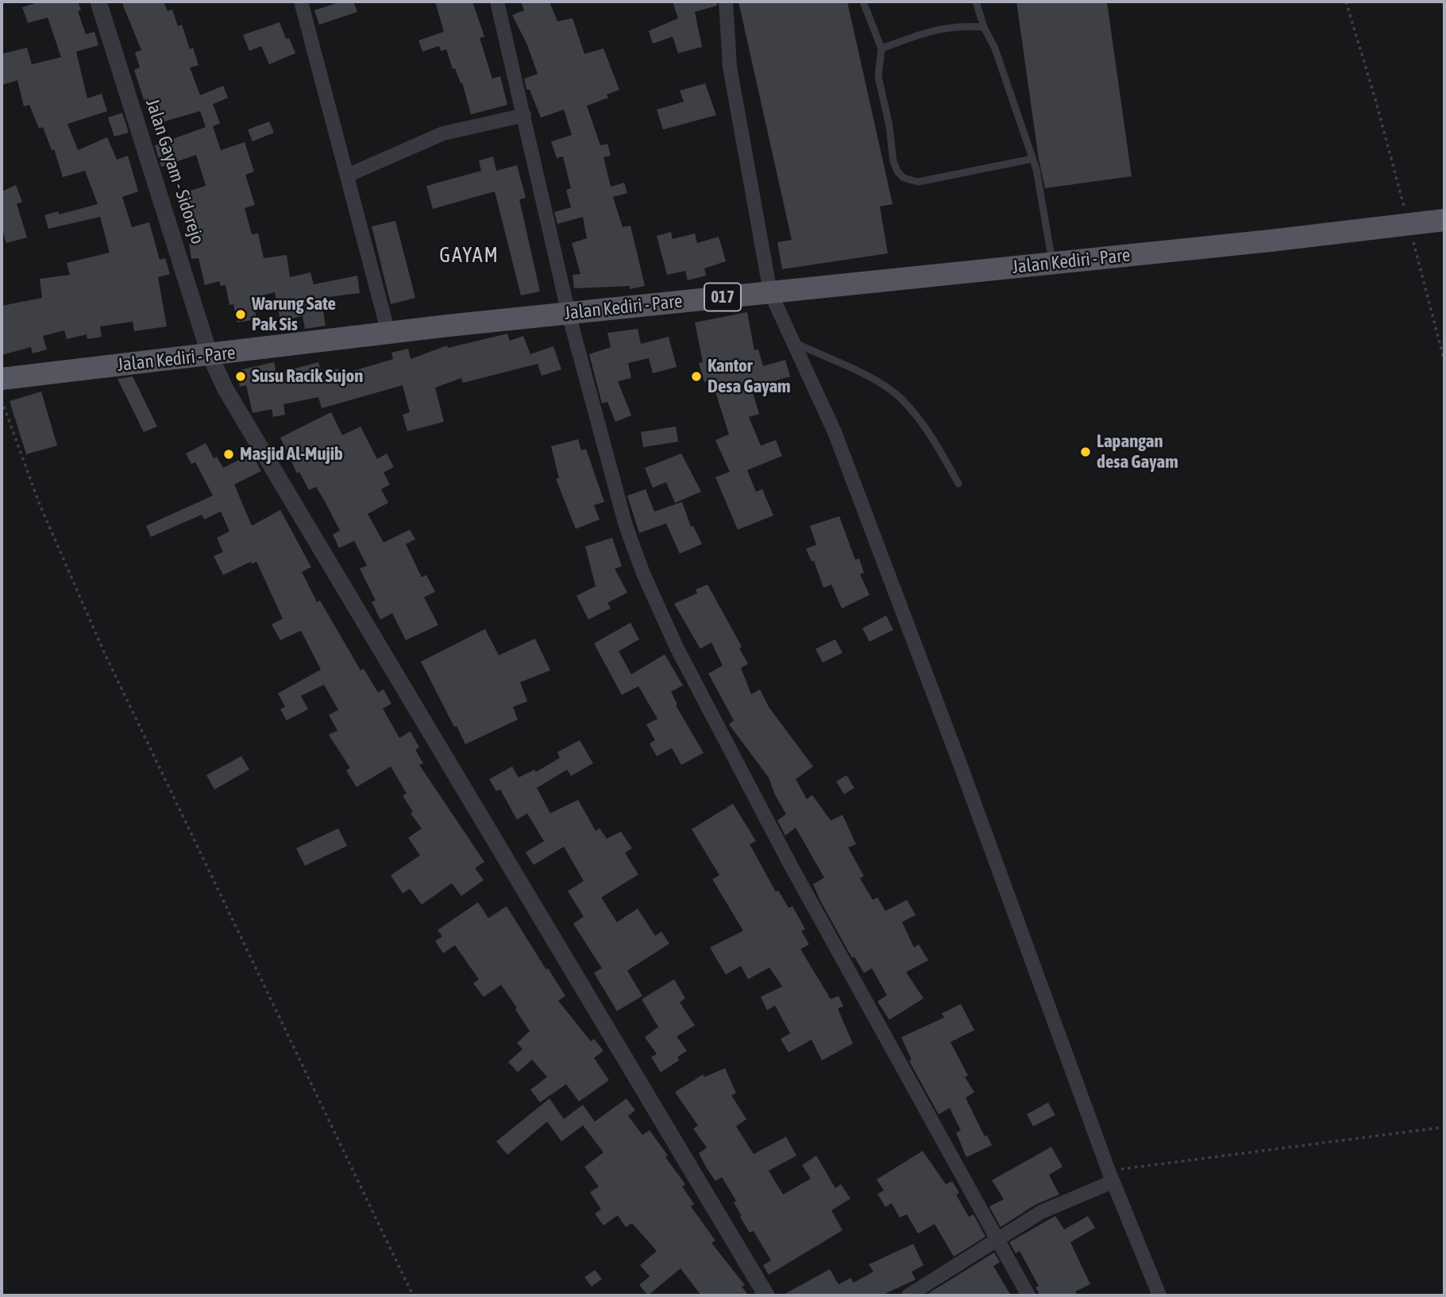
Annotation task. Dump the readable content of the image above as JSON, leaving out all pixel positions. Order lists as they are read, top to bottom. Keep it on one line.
{"streets":{"main road":["Jalan Kediri - Pare","017"],"street":["Jalan Gayam - Sidorejo"]},"crossings":[["Jalan Gayam - Sidorejo","Jalan Kediri - Pare"]],"districts":["GAYAM"],"places":["Warung Sate Pak Sis","Susu Racik Sujon","Kantor Desa Gayam","Lapangan desa Gayam","Masjid Al-Mujib"]}
